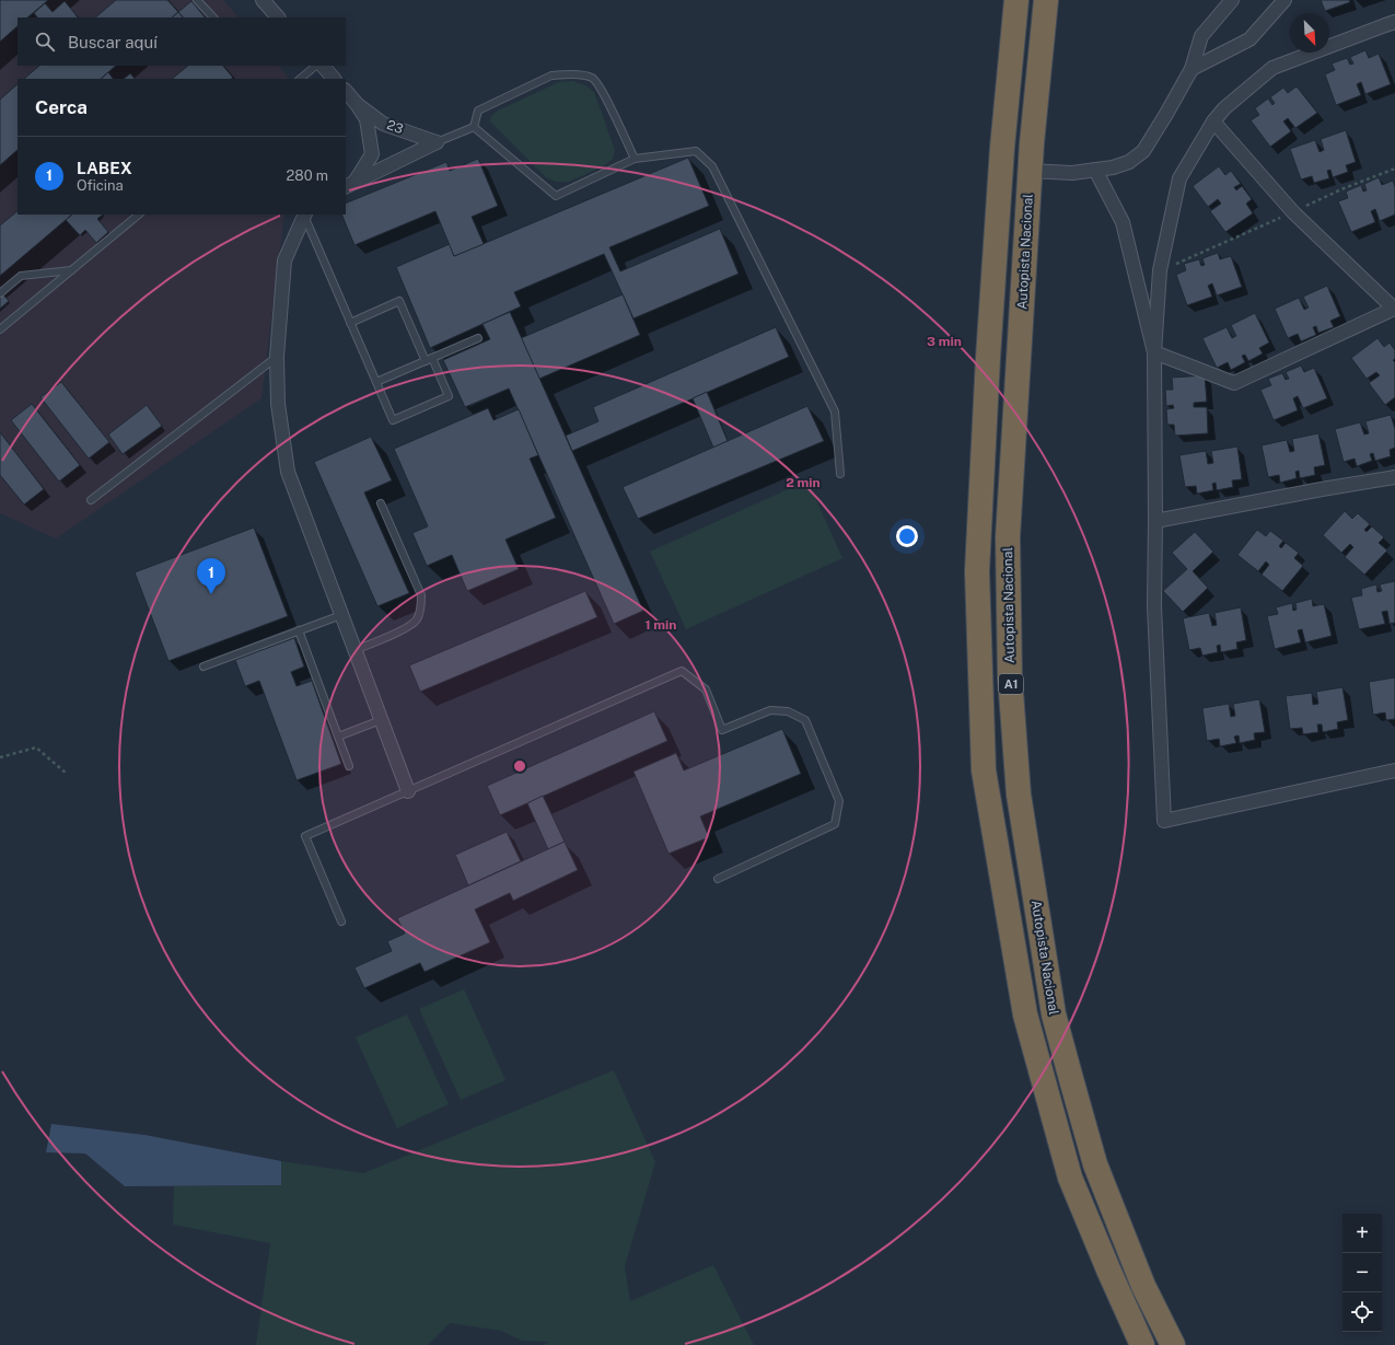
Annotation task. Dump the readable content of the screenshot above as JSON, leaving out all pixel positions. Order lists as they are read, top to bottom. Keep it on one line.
{"streets":{"highway":["Autopista Nacional","A1"],"street":["23"]},"north":"bottom right","page":{"search":"Buscar aquí","heading":"Cerca","list":[{"mark":"1","name":"LABEX","note":"Oficina","value":"280 m"}],"pins":"1","map_buttons":["+","−"]},"rings":["3 min","2 min","1 min"]}
